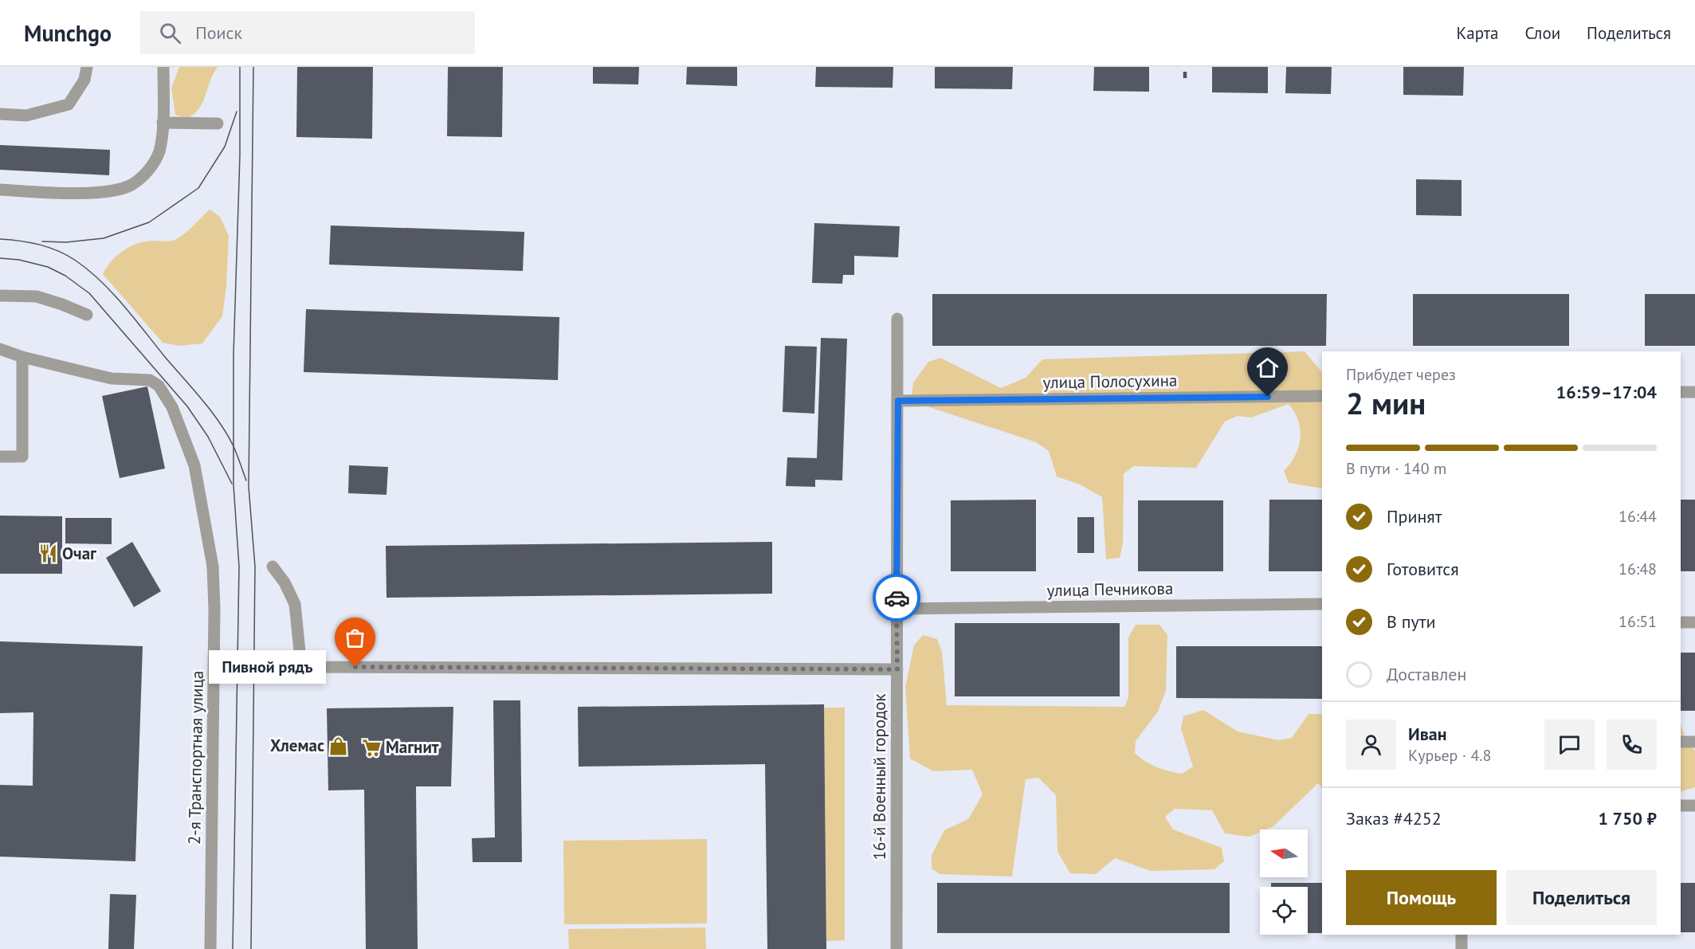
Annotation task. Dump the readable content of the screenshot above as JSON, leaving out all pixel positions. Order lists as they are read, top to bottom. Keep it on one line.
{"streets":{"street":["улица Полосухина","улица Печникова","2-я Транспортная улица","16-й Военный городок"]},"crossings":[["улица Полосухина","16-й Военный городок"],["улица Печникова","16-й Военный городок"]],"places":{"restaurant":["Очаг"],"other":["Пивной рядъ"],"shop":["Хлемас"],"supermarket":["Магнит"]},"north":"left","page":{"header":"Munchgo","search":"Поиск","nav":["Карта","Слои","Поделиться"],"heading":["2 мин","Прибудет через","16:59–17:04"],"panel":["Иван","Курьер · 4.8","Заказ #4252","1 750 ₽"],"bar":"В пути · 140 m","list":[["Принят","16:44"],["Готовится","16:48"],["В пути","16:51"],"Доставлен"],"bubble":"Пивной рядъ","buttons":["Помощь","Поделиться"]}}
